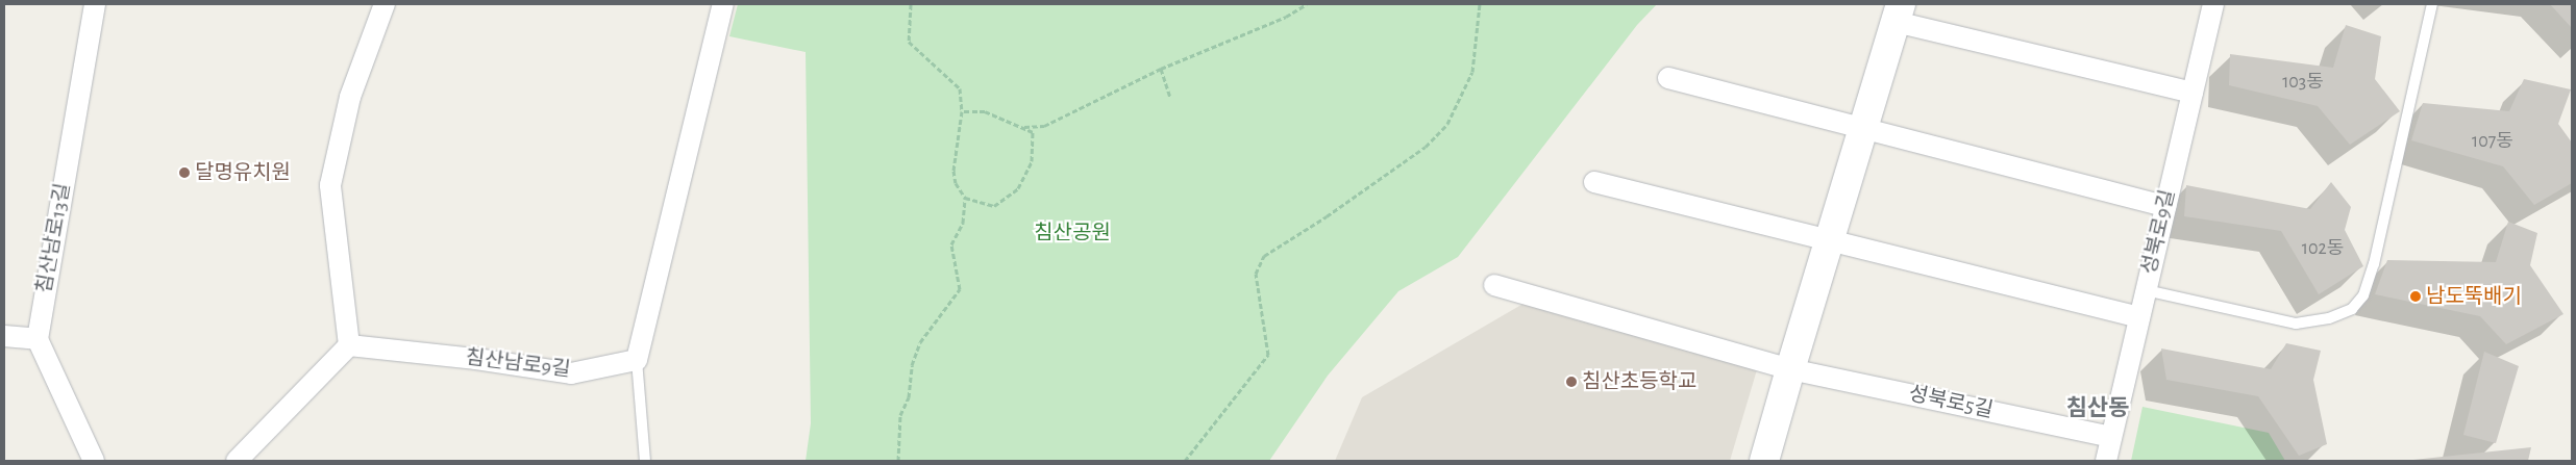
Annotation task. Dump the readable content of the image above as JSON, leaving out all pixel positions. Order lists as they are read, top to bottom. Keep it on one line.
{"streets":{"street":["성북로9길","침산남로13길","침산남로9길","성북로5길"]},"crossings":[["성북로9길","성북로5길"]],"districts":["침산동"],"parks":["침산공원"],"places":["달명유치원","남도뚝배기","침산초등학교"],"house_numbers":["103동","107동","102동"]}
